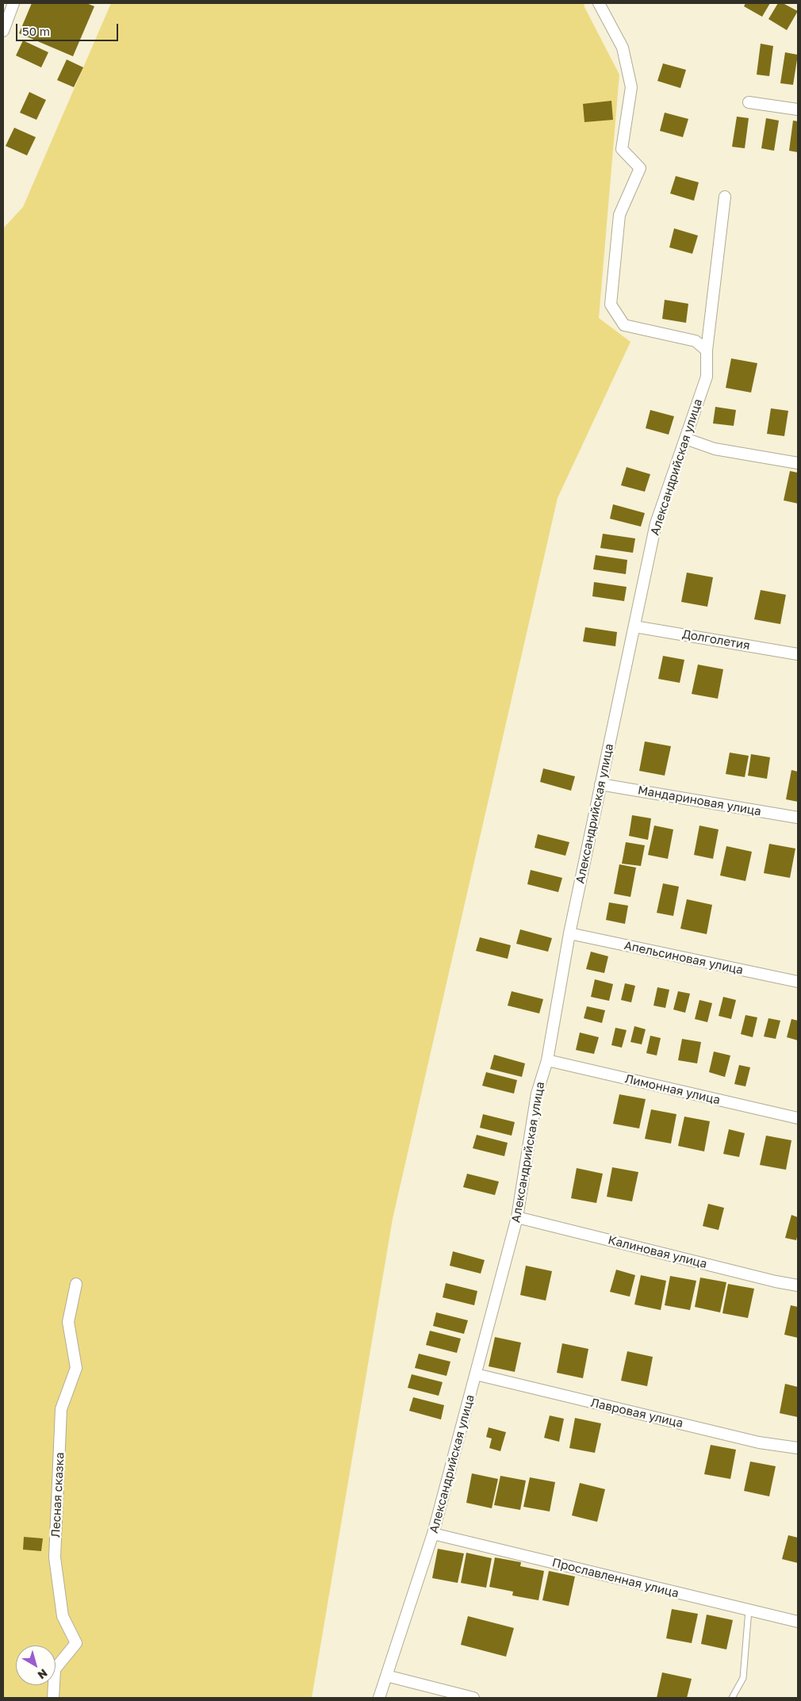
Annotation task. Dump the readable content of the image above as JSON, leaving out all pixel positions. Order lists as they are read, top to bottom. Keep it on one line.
{"streets":{"street":["Александрийская улица","Долголетия","Мандариновая улица","Апельсиновая улица","Лимонная улица","Калиновая улица","Лавровая улица","Лесная сказка","Прославленная улица"]},"crossings":[["Александрийская улица","Долголетия"],["Александрийская улица","Мандариновая улица"],["Александрийская улица","Апельсиновая улица"],["Александрийская улица","Лимонная улица"],["Александрийская улица","Калиновая улица"],["Александрийская улица","Лавровая улица"],["Александрийская улица","Прославленная улица"]],"scale_bar":"50 m","north":"bottom right"}
